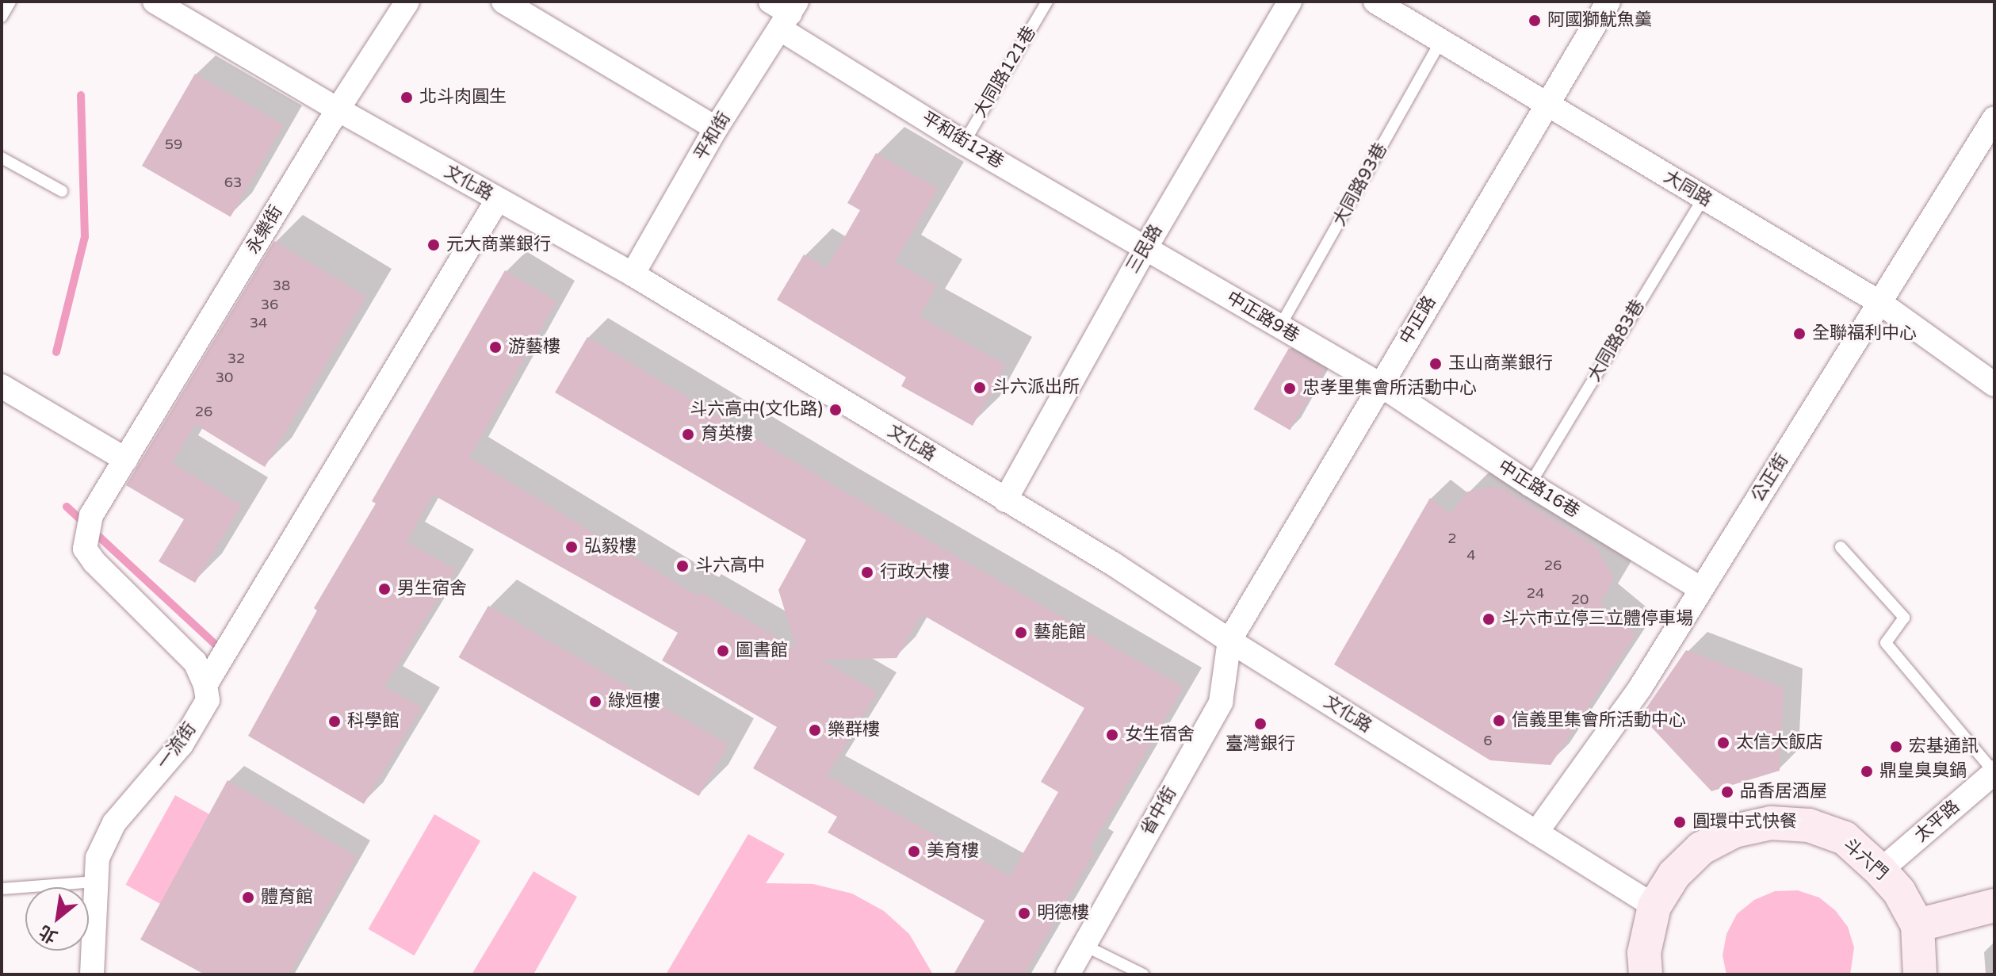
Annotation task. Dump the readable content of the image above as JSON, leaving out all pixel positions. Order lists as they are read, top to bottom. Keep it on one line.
{"streets":{"street":["平和街","平和街12巷","文化路","大同路","永樂街","三民路","中正路9巷","中正路","公正街","中正路16巷","一流街","省中街","太平路","斗六門"],"lane":["大同路121巷","大同路93巷","大同路83巷"]},"crossings":[["大同路121巷","平和街12巷"],["平和街","平和街12巷"],["平和街","文化路"],["平和街12巷","三民路"],["平和街12巷","中正路9巷"],["文化路","永樂街"],["文化路","三民路"],["文化路","中正路"],["文化路","公正街"],["文化路","一流街"],["文化路","省中街"],["文化路","斗六門"],["大同路93巷","大同路"],["大同路93巷","中正路9巷"],["大同路","中正路"],["大同路","大同路83巷"],["大同路","公正街"],["永樂街","一流街"],["三民路","中正路9巷"],["中正路9巷","中正路"],["中正路9巷","中正路16巷"],["中正路","中正路16巷"],["中正路","省中街"],["大同路83巷","中正路16巷"],["公正街","中正路16巷"],["太平路","斗六門"]],"places":["阿國獅魷魚羹","北斗肉圓生","元大商業銀行","全聯福利中心","游藝樓","玉山商業銀行","斗六派出所","忠孝里集會所活動中心","斗六高中(文化路)","育英樓","弘毅樓","斗六高中","行政大樓","男生宿舍","斗六市立停三立體停車場","藝能館","圖書館","綠烜樓","信義里集會所活動中心","科學館","臺灣銀行","樂群樓","女生宿舍","太信大飯店","宏基通訊","鼎皇臭臭鍋","品香居酒屋","圓環中式快餐","美育樓","體育館","明德樓"],"house_numbers":["59","63","38","36","34","32","30","26","2","4","26","24","20","6"],"north":"bottom left"}
